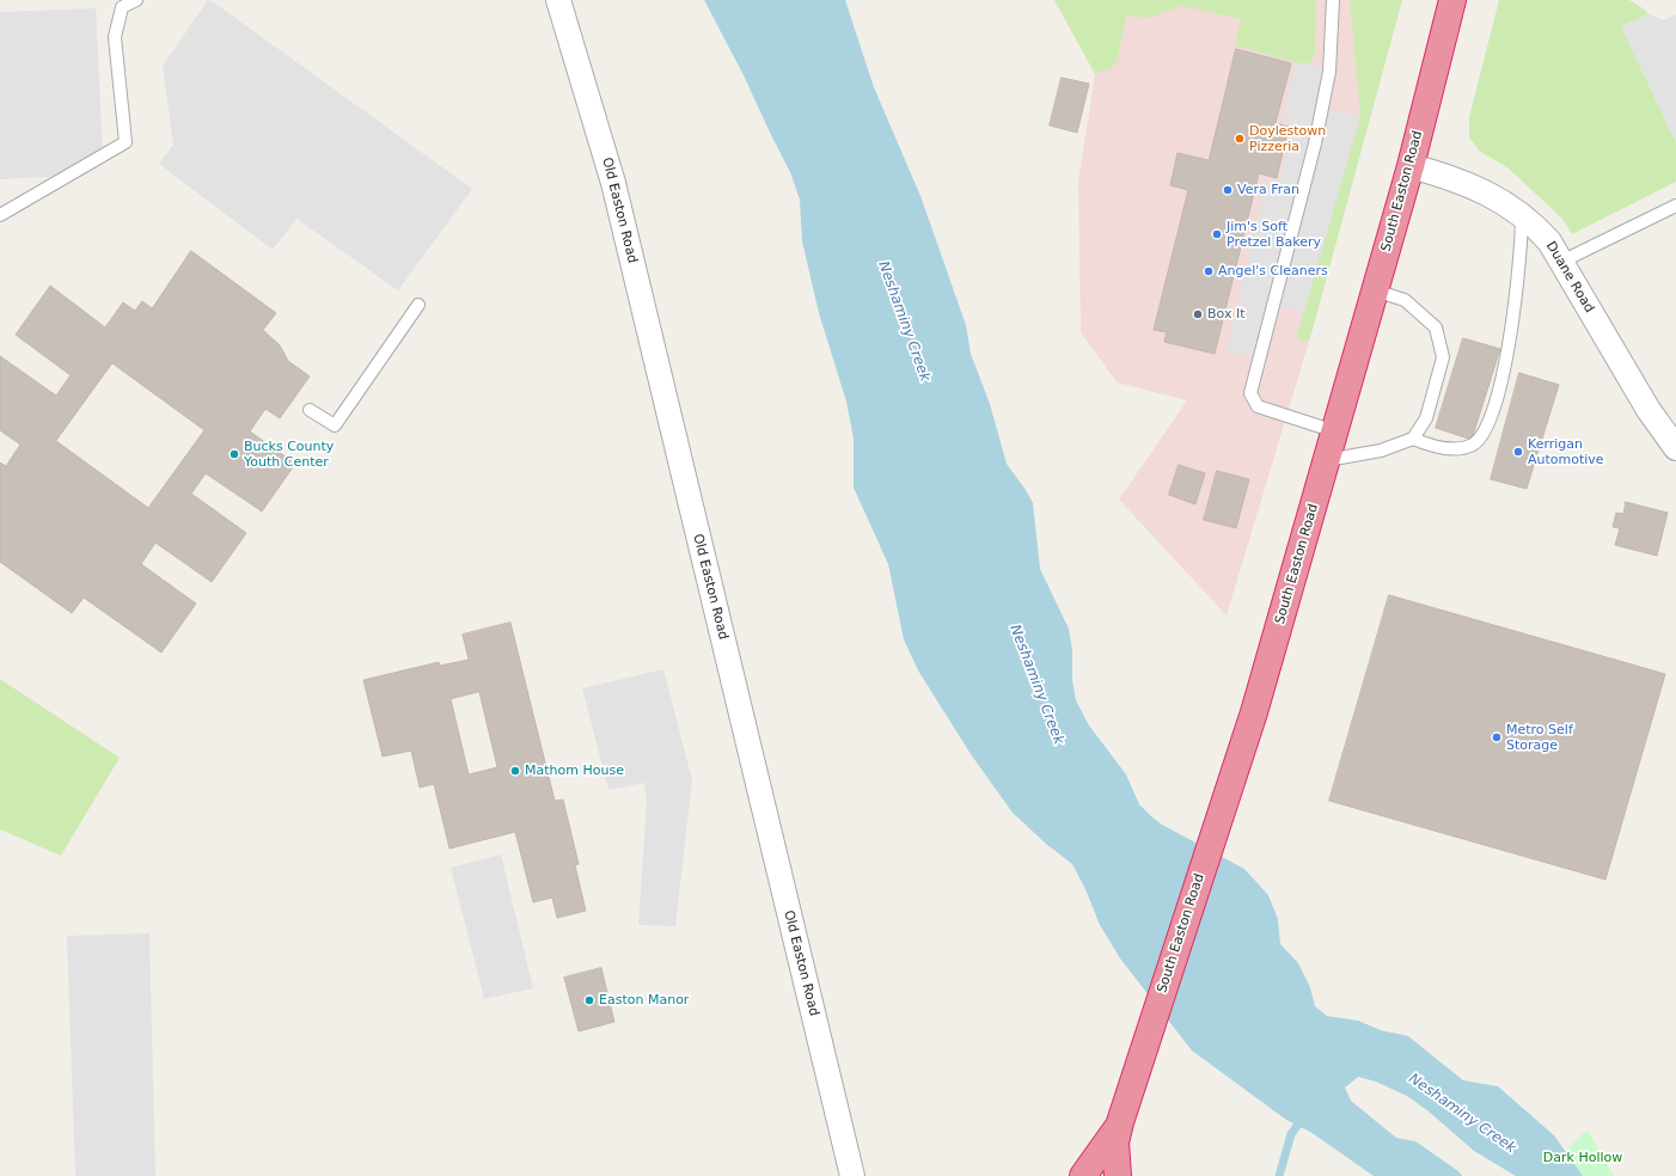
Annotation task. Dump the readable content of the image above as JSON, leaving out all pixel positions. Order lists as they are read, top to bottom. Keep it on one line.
{"streets":{"highway":["South Easton Road"],"street":["Old Easton Road","Duane Road"]},"crossings":[["South Easton Road","Duane Road"]],"water":["Neshaminy Creek"],"parks":["Dark Hollow"],"places":["Doylestown Pizzeria","Vera Fran","Jim's Soft Pretzel Bakery","Angel's Cleaners","Box It","Kerrigan Automotive","Bucks County Youth Center","Metro Self Storage","Mathom House","Easton Manor"]}
